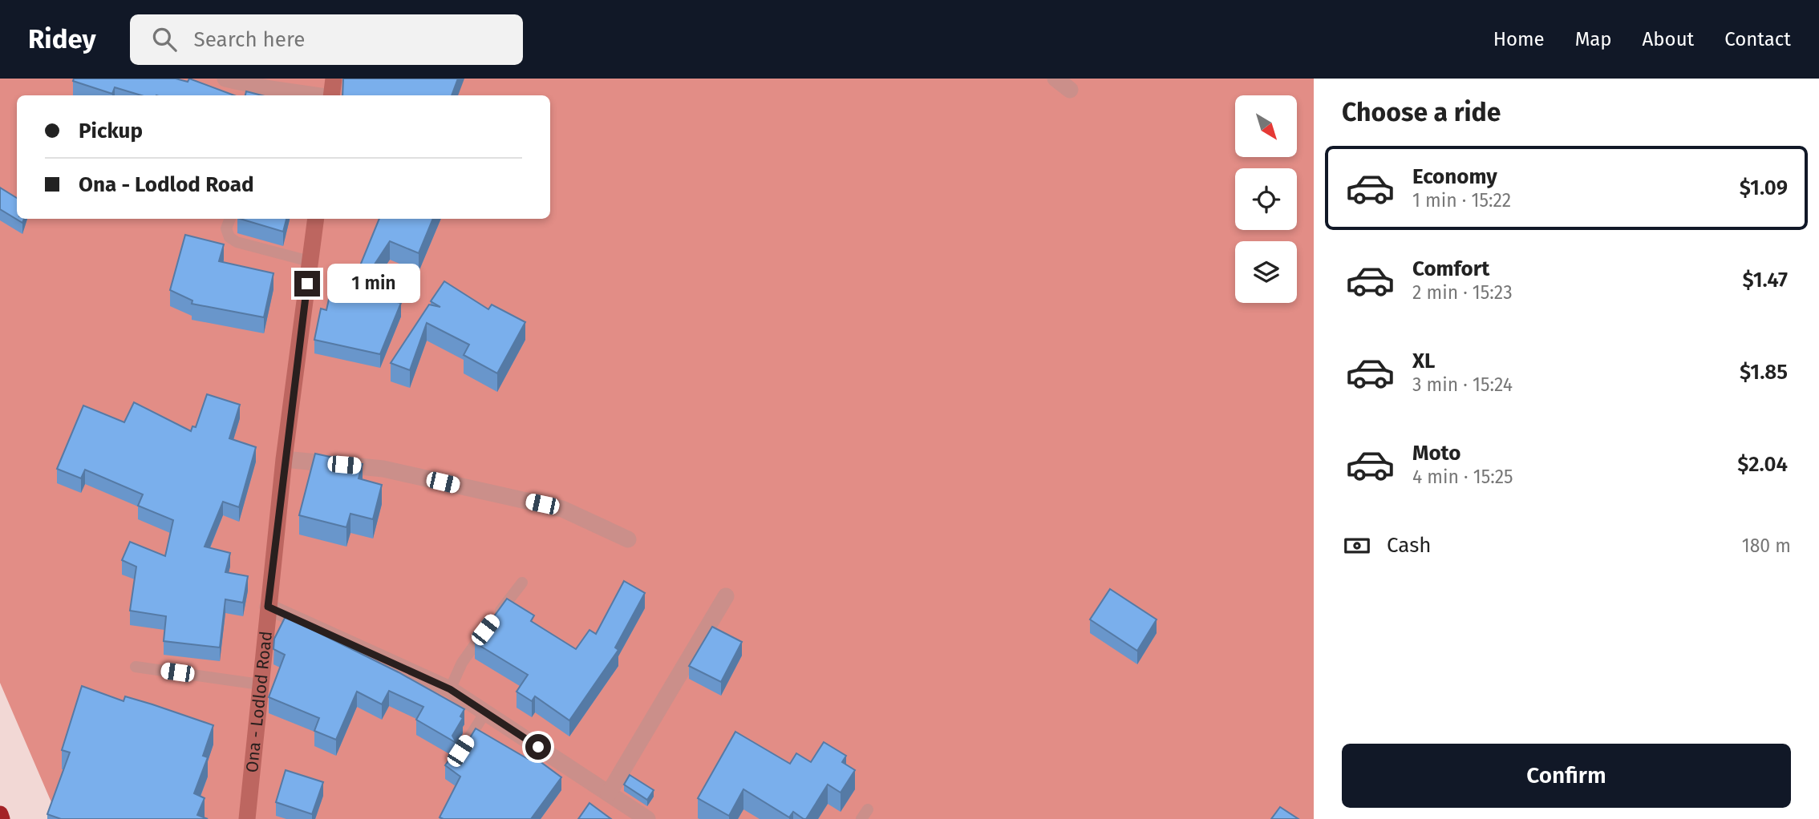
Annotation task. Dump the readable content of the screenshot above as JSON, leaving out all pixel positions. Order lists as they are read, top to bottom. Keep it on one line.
{"streets":{"main road":["Ona - Lodlod Road"]},"north":"bottom right","page":{"header":"Ridey","search":"Search here","nav":["Home","Map","About","Contact"],"heading":"Choose a ride","banner":["Pickup","Ona - Lodlod Road"],"list":[{"name":"Economy","note":"1 min · 15:22","value":"$1.09"},{"name":"Comfort","note":"2 min · 15:23","value":"$1.47"},{"name":"XL","note":"3 min · 15:24","value":"$1.85"},{"name":"Moto","note":"4 min · 15:25","value":"$2.04"}],"bubble":"1 min","pay":["Cash","180 m"],"buttons":"Confirm"}}
